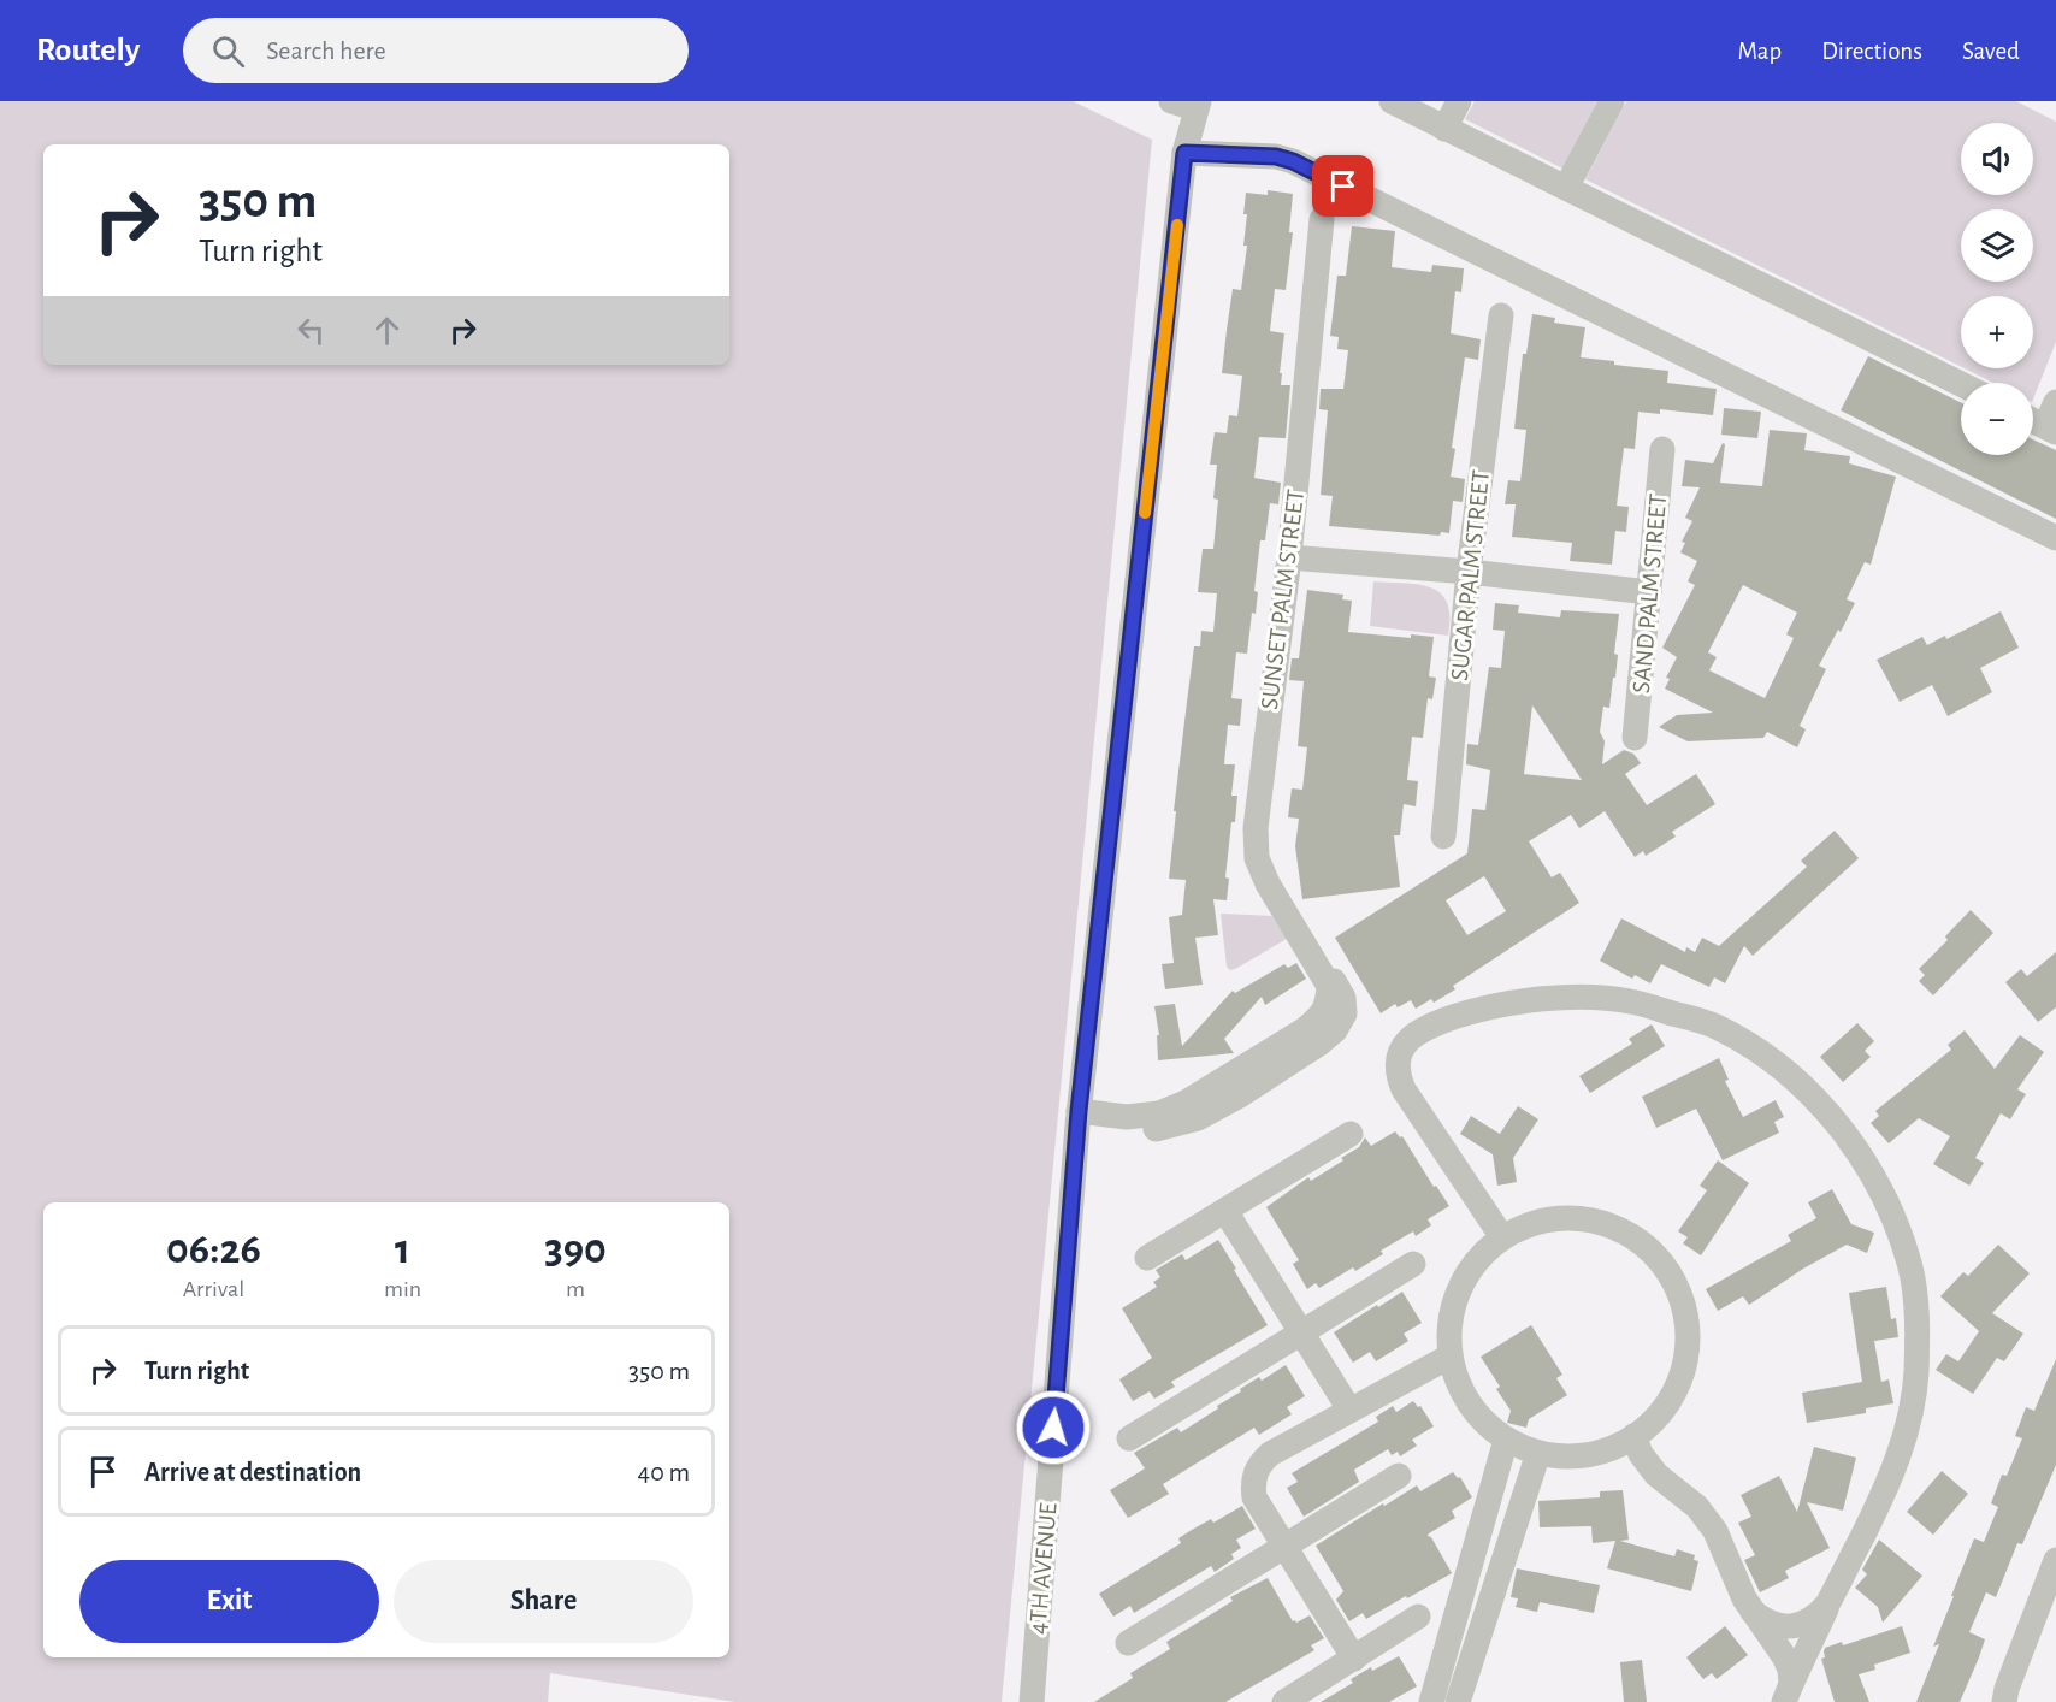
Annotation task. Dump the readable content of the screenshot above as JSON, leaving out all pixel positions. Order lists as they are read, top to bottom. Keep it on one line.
{"streets":{"street":["SUGAR PALM STREET","SAND PALM STREET","SUNSET PALM STREET","4TH AVENUE"]},"crossings":[["SUNSET PALM STREET","4TH AVENUE"]],"page":{"header":"Routely","search":"Search here","nav":["Map","Directions","Saved"],"map_buttons":["+","−"],"turn":["350 m","Turn right"],"eta":["06:26","Arrival","1","min","390","m"],"list":[{"name":"Turn right","value":"350 m"},{"name":"Arrive at destination","value":"40 m"}],"buttons":["Exit","Share"]}}
